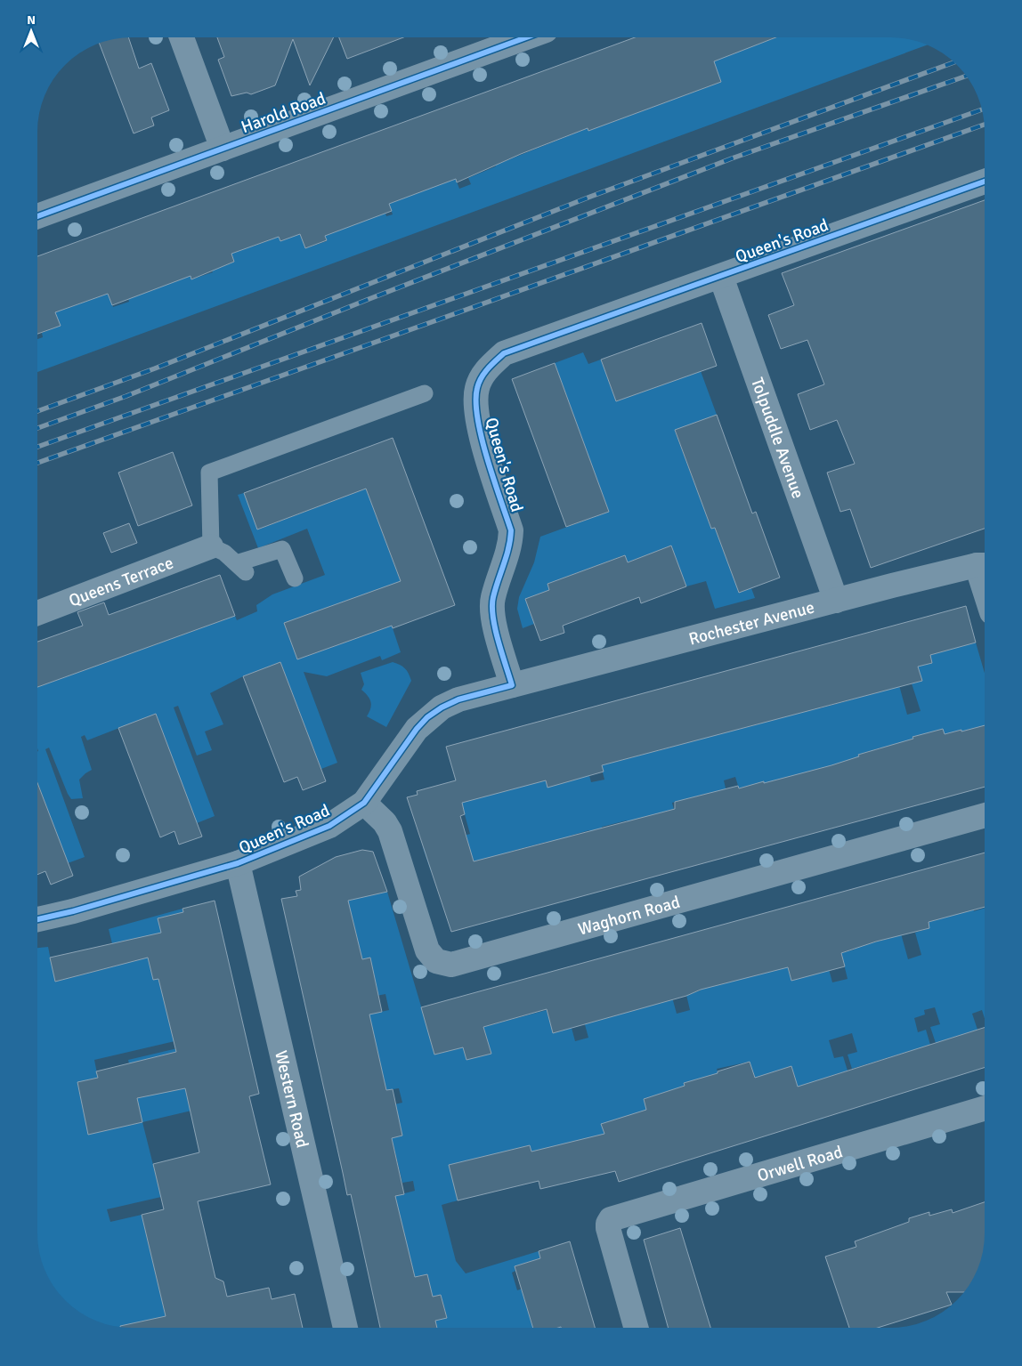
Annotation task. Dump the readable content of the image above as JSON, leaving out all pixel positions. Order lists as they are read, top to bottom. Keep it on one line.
{"streets":{"street":["Harold Road","Queen's Road","Tolpuddle Avenue","Queens Terrace","Rochester Avenue","Waghorn Road","Western Road","Orwell Road"]},"crossings":[["Queen's Road","Tolpuddle Avenue"],["Queen's Road","Rochester Avenue"],["Queen's Road","Waghorn Road"],["Queen's Road","Western Road"],["Tolpuddle Avenue","Rochester Avenue"]],"north":"top"}
